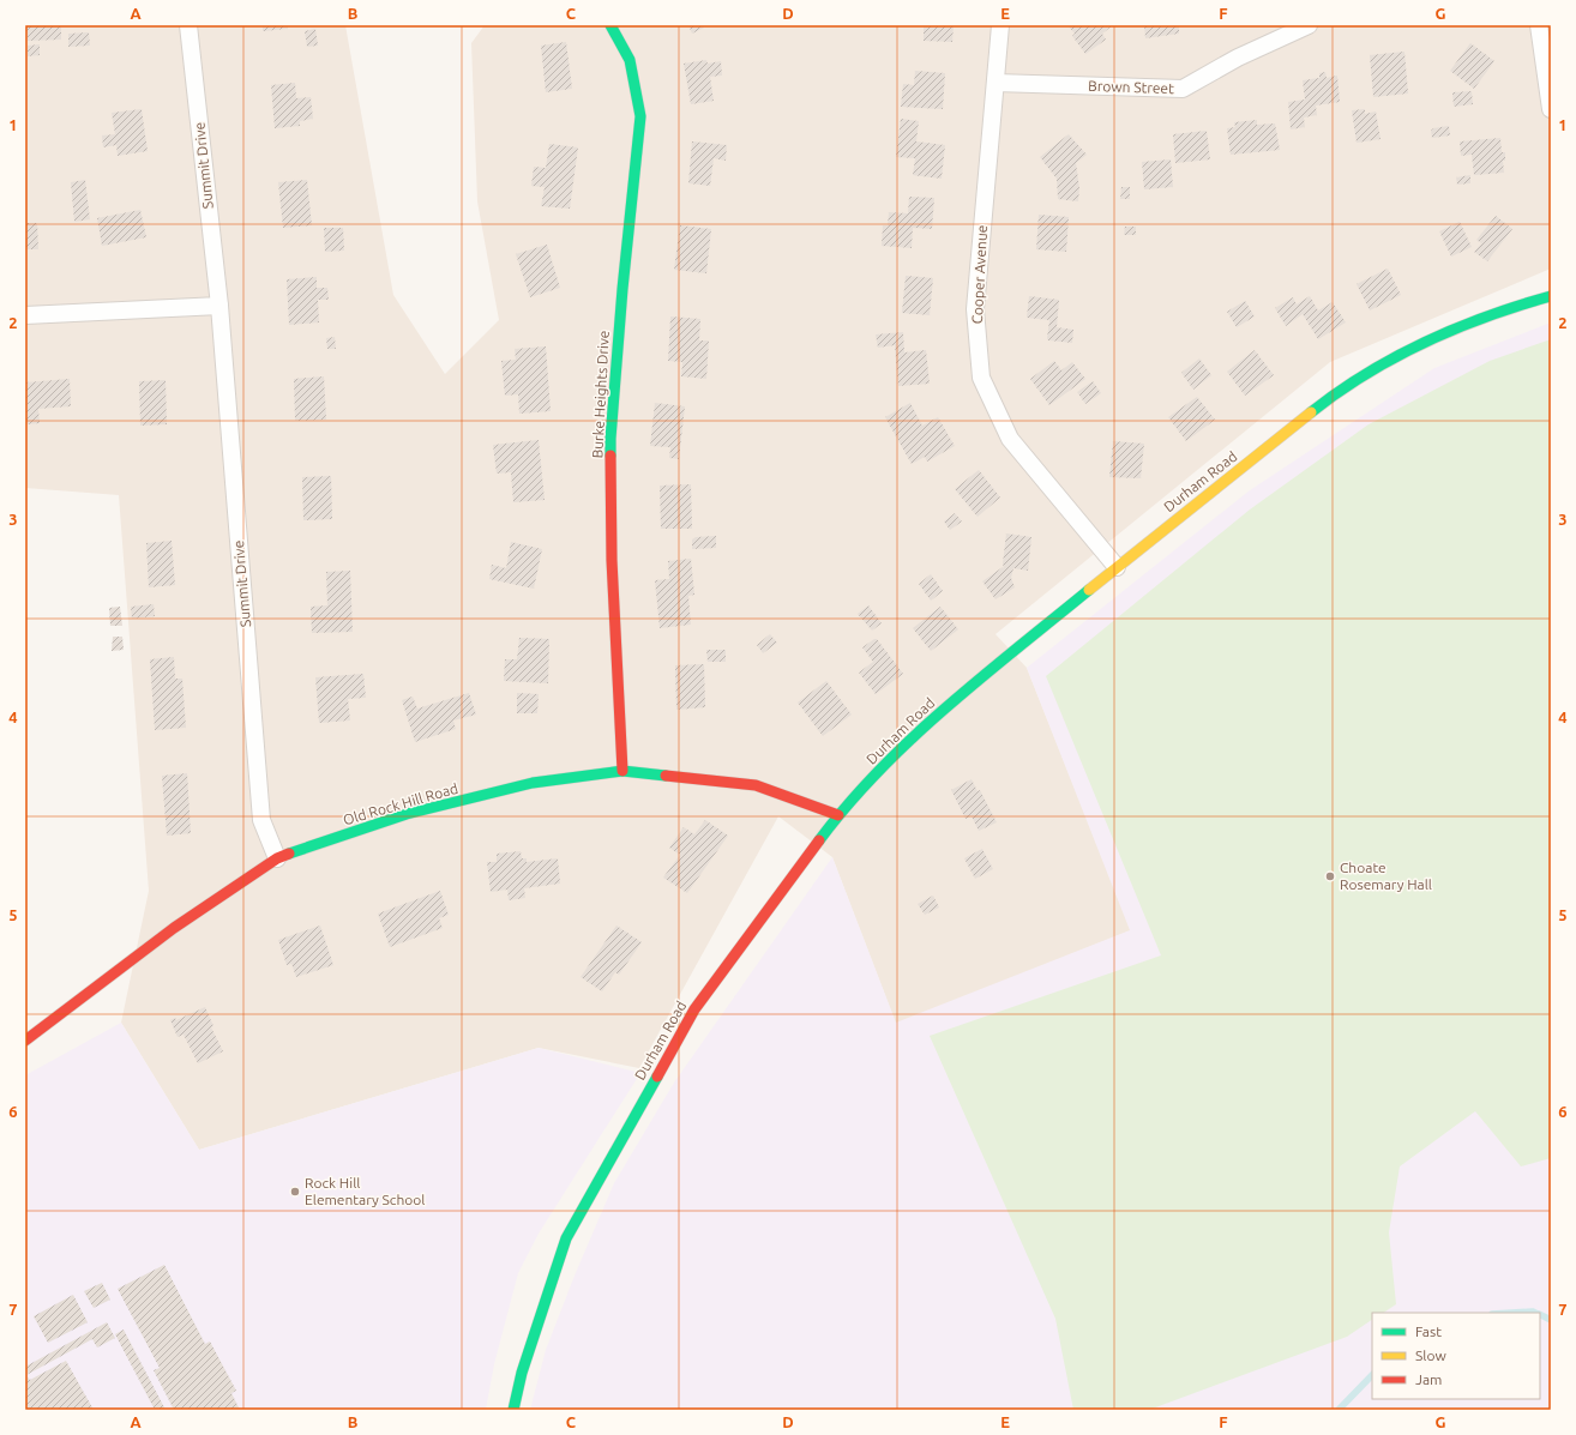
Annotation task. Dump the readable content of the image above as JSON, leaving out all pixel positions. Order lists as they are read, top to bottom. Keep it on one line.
{"streets":{"street":["Brown Street","Summit Drive","Cooper Avenue","Burke Heights Drive","Durham Road","Old Rock Hill Road"]},"crossings":[["Brown Street","Cooper Avenue"],["Summit Drive","Old Rock Hill Road"],["Cooper Avenue","Durham Road"],["Burke Heights Drive","Old Rock Hill Road"],["Durham Road","Old Rock Hill Road"]],"places":["Choate Rosemary Hall","Rock Hill Elementary School"],"legend":["Fast","Slow","Jam"],"grid":{"columns":["A","B","C","D","E","F","G"],"rows":["1","2","3","4","5","6","7"]}}
